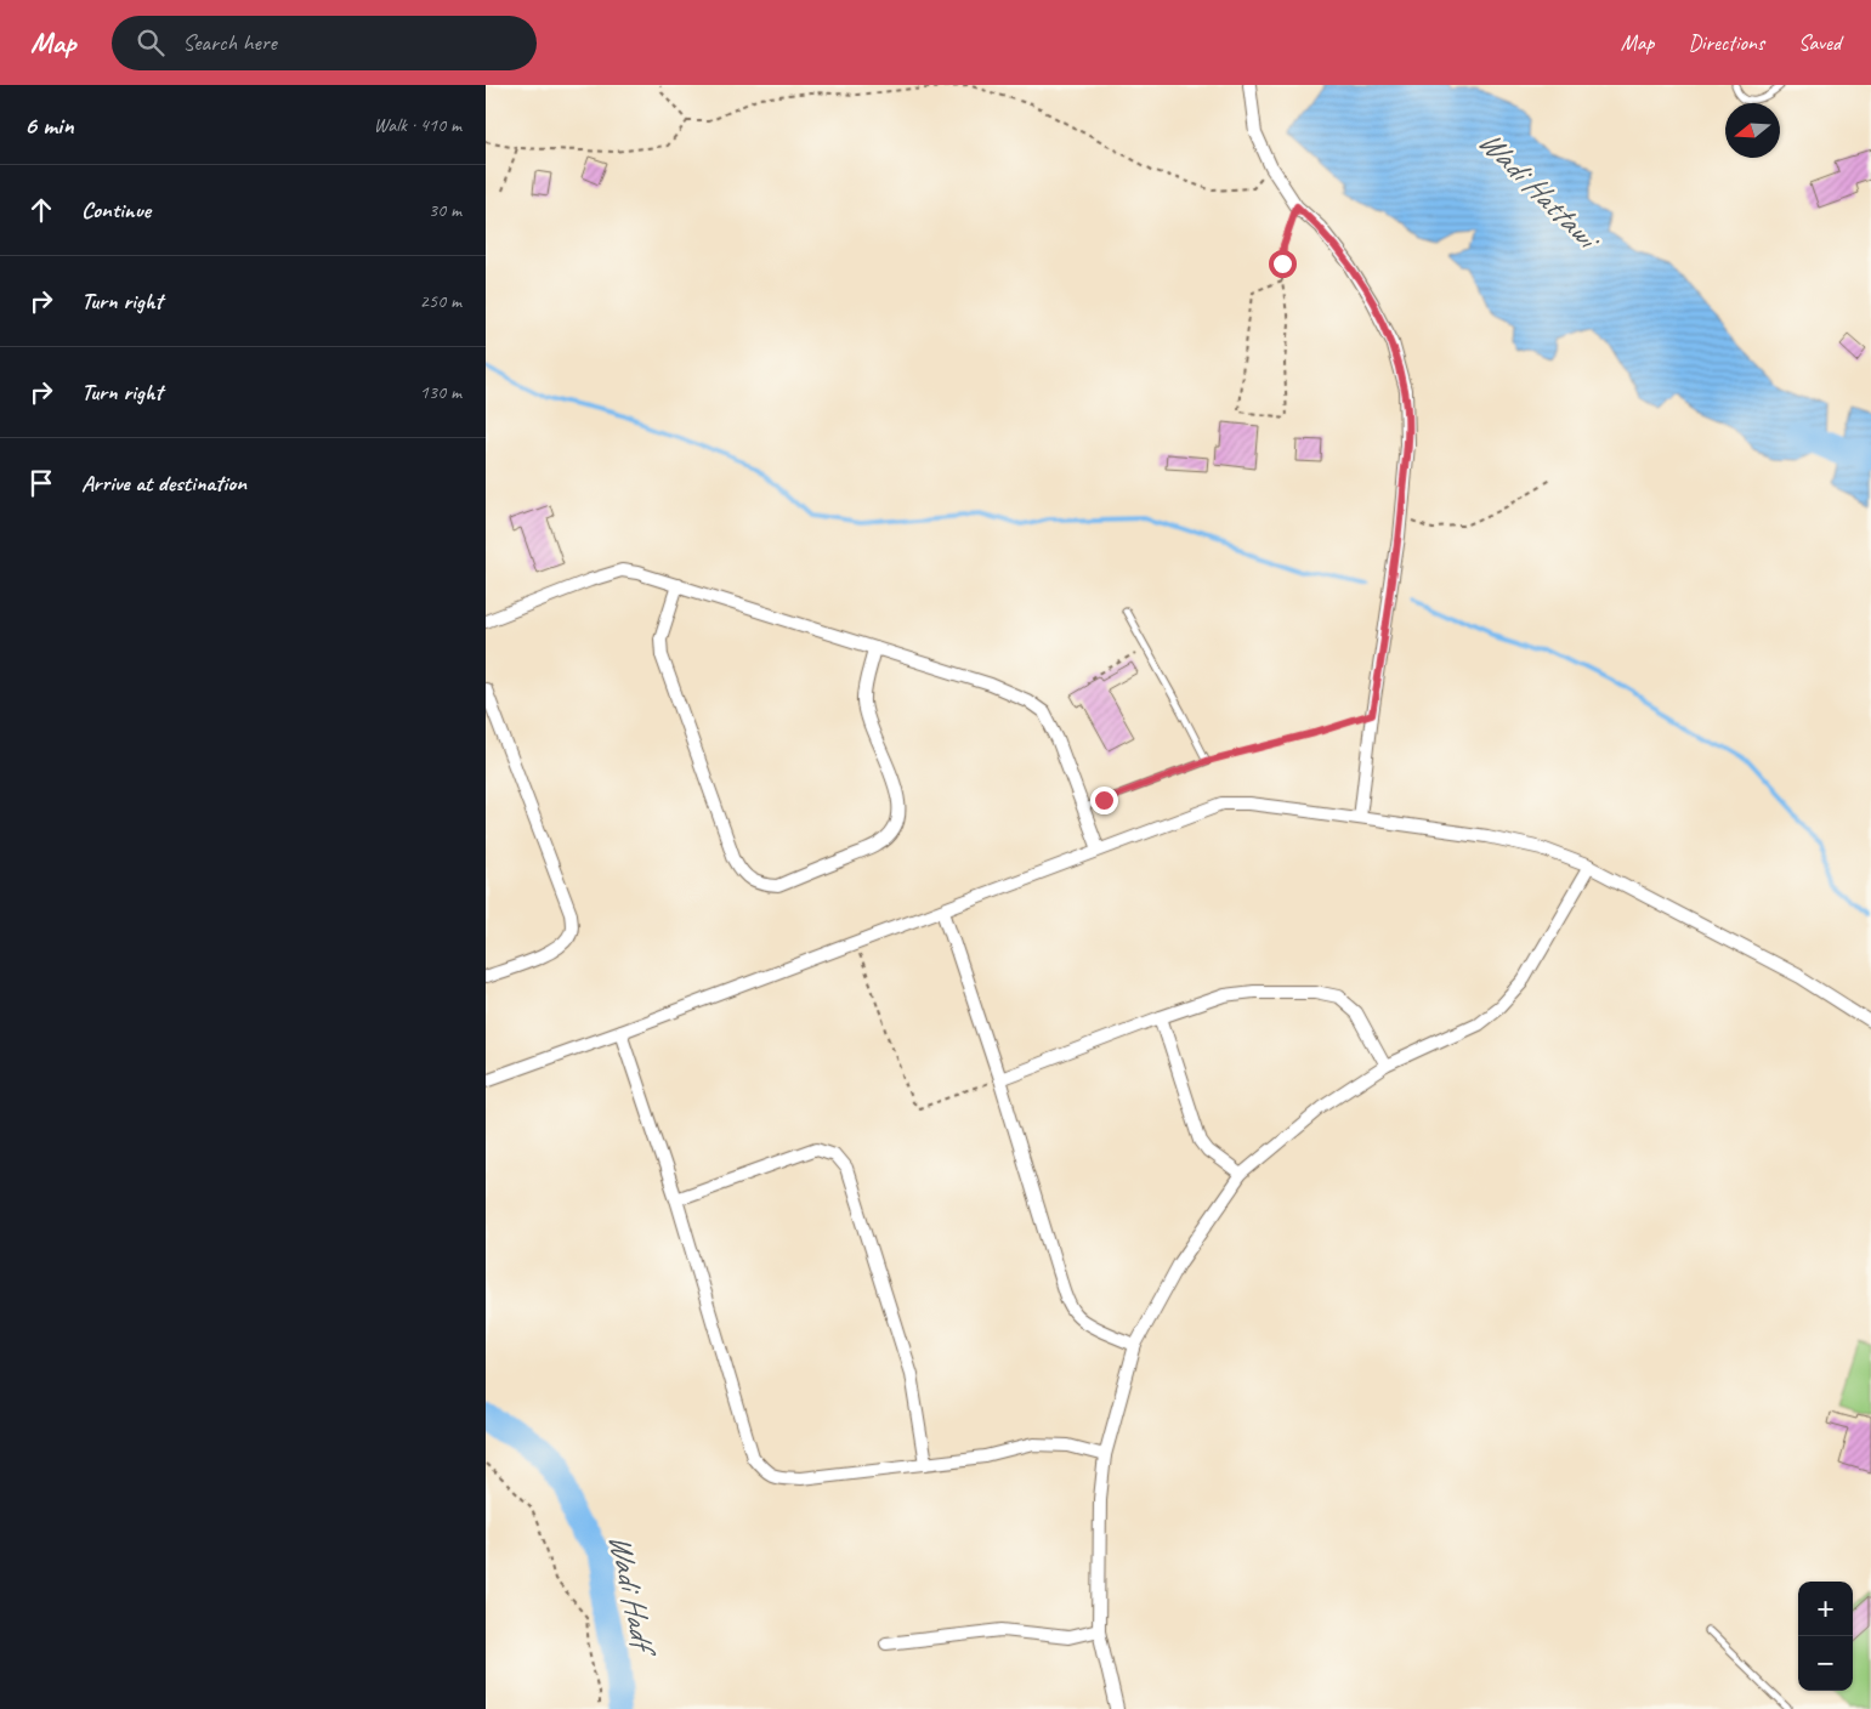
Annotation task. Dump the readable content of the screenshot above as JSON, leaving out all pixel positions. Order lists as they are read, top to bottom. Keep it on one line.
{"water":["Wadi Hattawi","Wadi Hadf"],"north":"left","page":{"header":"Map","search":"Search here","nav":["Map","Directions","Saved"],"heading":["6 min","Walk · 410 m"],"list":[["Continue","30 m"],["Turn right","250 m"],["Turn right","130 m"],"Arrive at destination"],"map_buttons":["+","−"]}}
